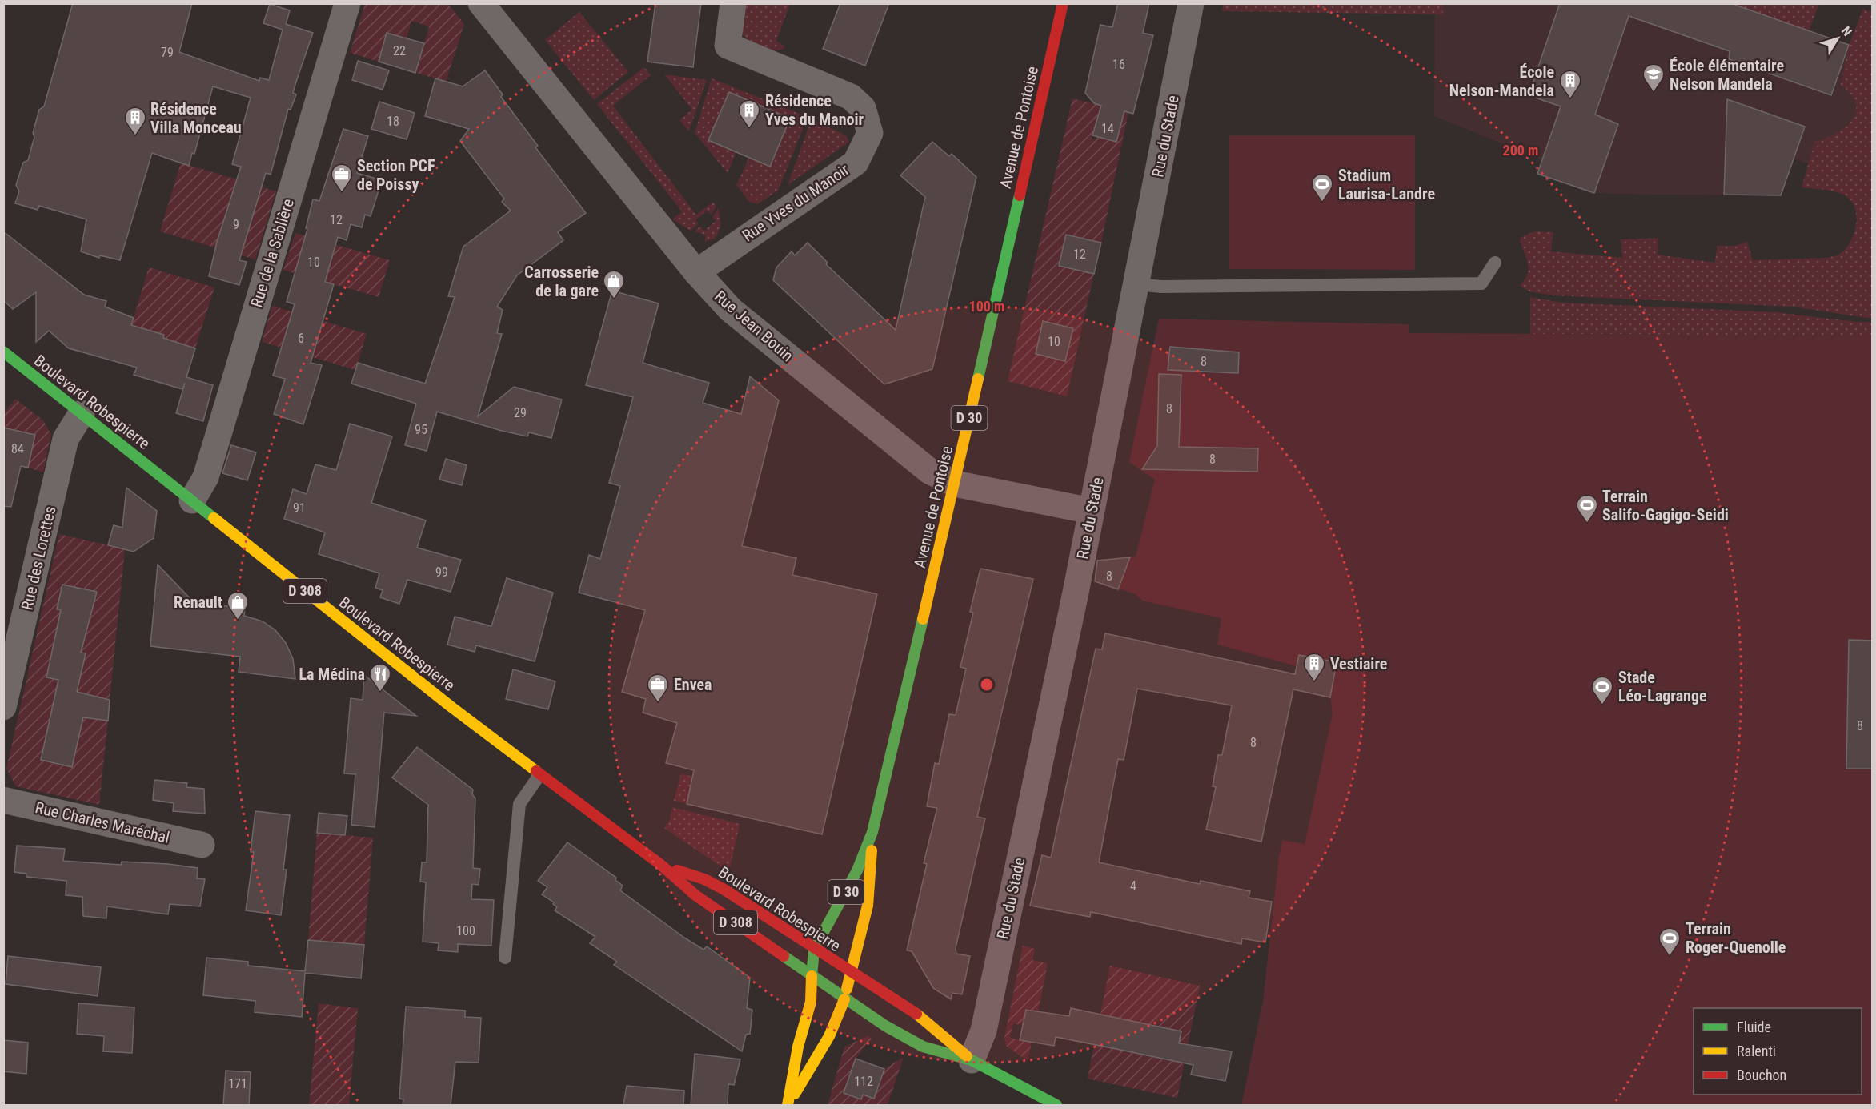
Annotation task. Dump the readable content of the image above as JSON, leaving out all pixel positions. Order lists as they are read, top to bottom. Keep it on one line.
{"streets":{"main road":["Avenue de Pontoise","Boulevard Robespierre","D 30","D 308"],"street":["Rue du Stade","Rue Yves du Manoir","Rue de la Sablière","Rue Jean Bouin","Rue des Lorettes","Rue Charles Maréchal"]},"crossings":[["Avenue de Pontoise","Rue Jean Bouin"],["Avenue de Pontoise","Boulevard Robespierre"],["Rue du Stade","Rue Jean Bouin"],["Rue du Stade","Boulevard Robespierre"],["Rue Yves du Manoir","Rue Jean Bouin"],["Rue de la Sablière","Boulevard Robespierre"],["Boulevard Robespierre","Rue des Lorettes"]],"places":{"school or university":["École élémentaire Nelson Mandela"],"building":["École Nelson-Mandela","Résidence Yves du Manoir","Résidence Villa Monceau","Vestiaire"],"office":["Section PCF de Poissy","Envea"],"sports":["Stadium Laurisa-Landre","Terrain Salifo-Gagigo-Seidi","Stade Léo-Lagrange","Terrain Roger-Quenolle"],"shop":["Carrosserie de la gare","Renault"],"restaurant":["La Médina"]},"house_numbers":["22","79","16","18","14","12","9","12","10","6","10","8","8","29","95","84","8","91","99","8","8","8","4","100","112","171"],"legend":["Fluide","Ralenti","Bouchon"],"north":"top right","rings":["200 m","100 m"]}
